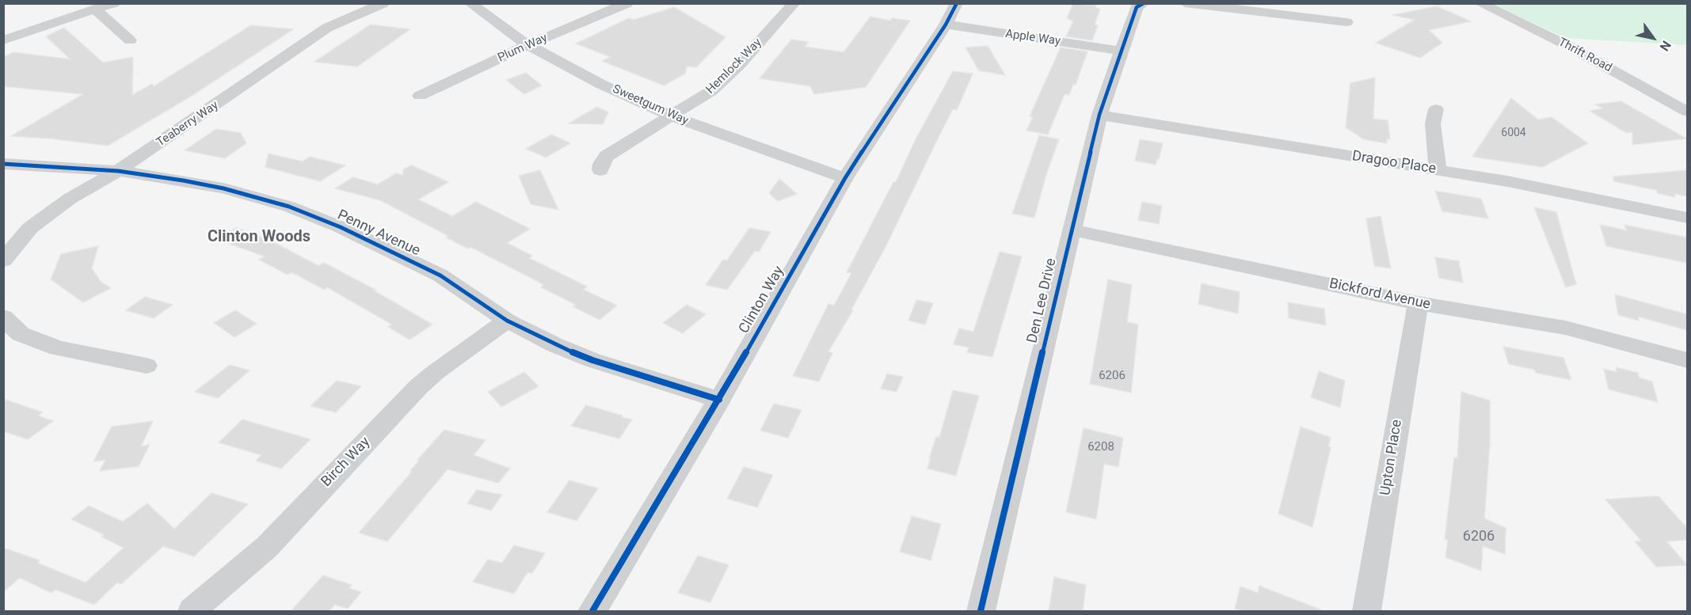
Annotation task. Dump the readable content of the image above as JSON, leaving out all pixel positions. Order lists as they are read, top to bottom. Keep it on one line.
{"streets":{"street":["Apple Way","Plum Way","Thrift Road","Hemlock Way","Sweetgum Way","Teaberry Way","Dragoo Place","Penny Avenue","Bickford Avenue","Clinton Way","Den Lee Drive","Upton Place","Birch Way"]},"crossings":[["Apple Way","Clinton Way"],["Apple Way","Den Lee Drive"],["Plum Way","Sweetgum Way"],["Hemlock Way","Sweetgum Way"],["Sweetgum Way","Clinton Way"],["Teaberry Way","Penny Avenue"],["Dragoo Place","Den Lee Drive"],["Penny Avenue","Clinton Way"],["Penny Avenue","Birch Way"],["Bickford Avenue","Den Lee Drive"],["Bickford Avenue","Upton Place"]],"districts":["Clinton Woods"],"house_numbers":["6004","6206","6208","6206"],"north":"bottom right"}
